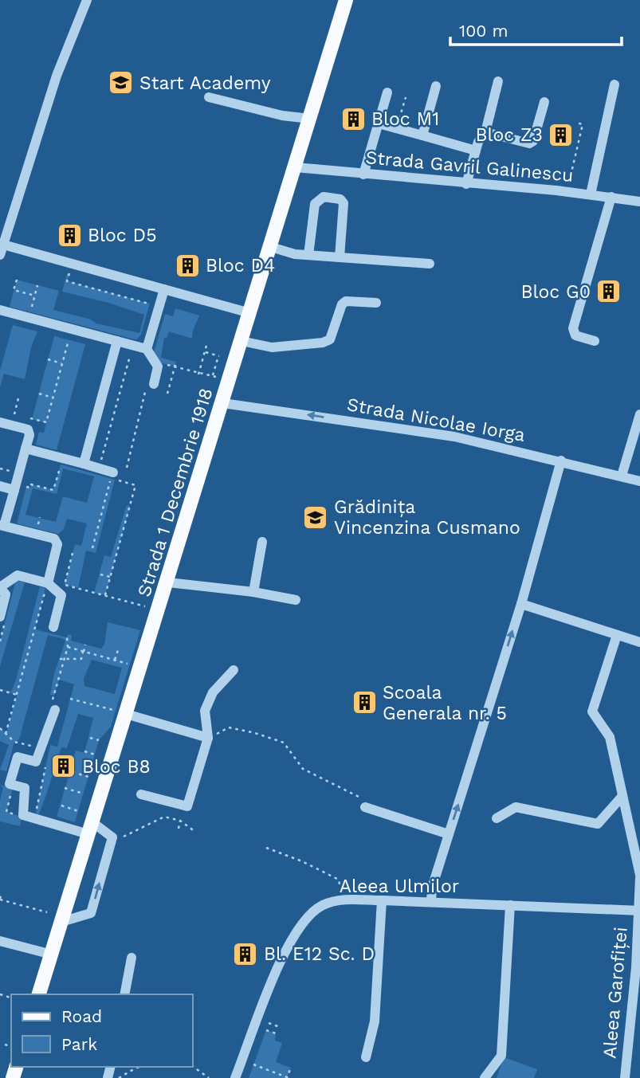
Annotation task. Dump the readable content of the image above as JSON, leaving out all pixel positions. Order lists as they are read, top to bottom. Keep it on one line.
{"streets":{"main road":["Strada 1 Decembrie 1918"],"street":["Strada Gavril Galinescu","Strada Nicolae Iorga","Aleea Ulmilor","Aleea Garofiței"]},"crossings":[["Strada Gavril Galinescu","Strada 1 Decembrie 1918"],["Strada Nicolae Iorga","Strada 1 Decembrie 1918"],["Aleea Ulmilor","Aleea Garofiței"]],"one_way":["Strada Nicolae Iorga"],"places":{"school or university":["Start Academy","Grădinița Vincenzina Cusmano"],"building":["Bloc M1","Bloc Z3","Bloc D5","Bloc D4","Bloc G0","Scoala Generala nr. 5","Bloc B8","Bl. E12 Sc. D"]},"legend":["Road","Park"],"scale_bar":"100 m"}
